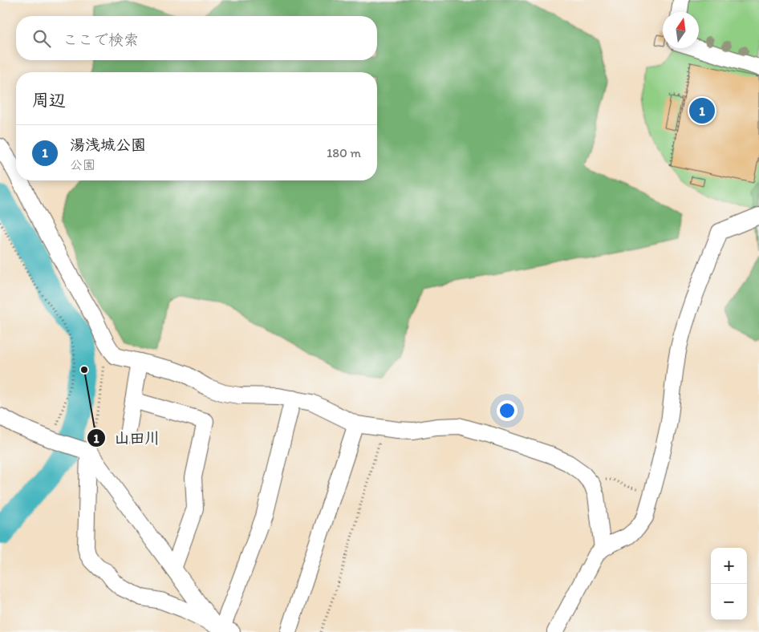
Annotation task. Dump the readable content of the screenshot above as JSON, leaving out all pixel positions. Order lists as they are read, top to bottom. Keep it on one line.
{"places":["山田川"],"north":"top","page":{"search":"ここで検索","heading":"周辺","pins":"1","list":[{"mark":"1","name":"湯浅城公園","note":"公園","value":"180 m"}],"map_buttons":["+","−"]}}
